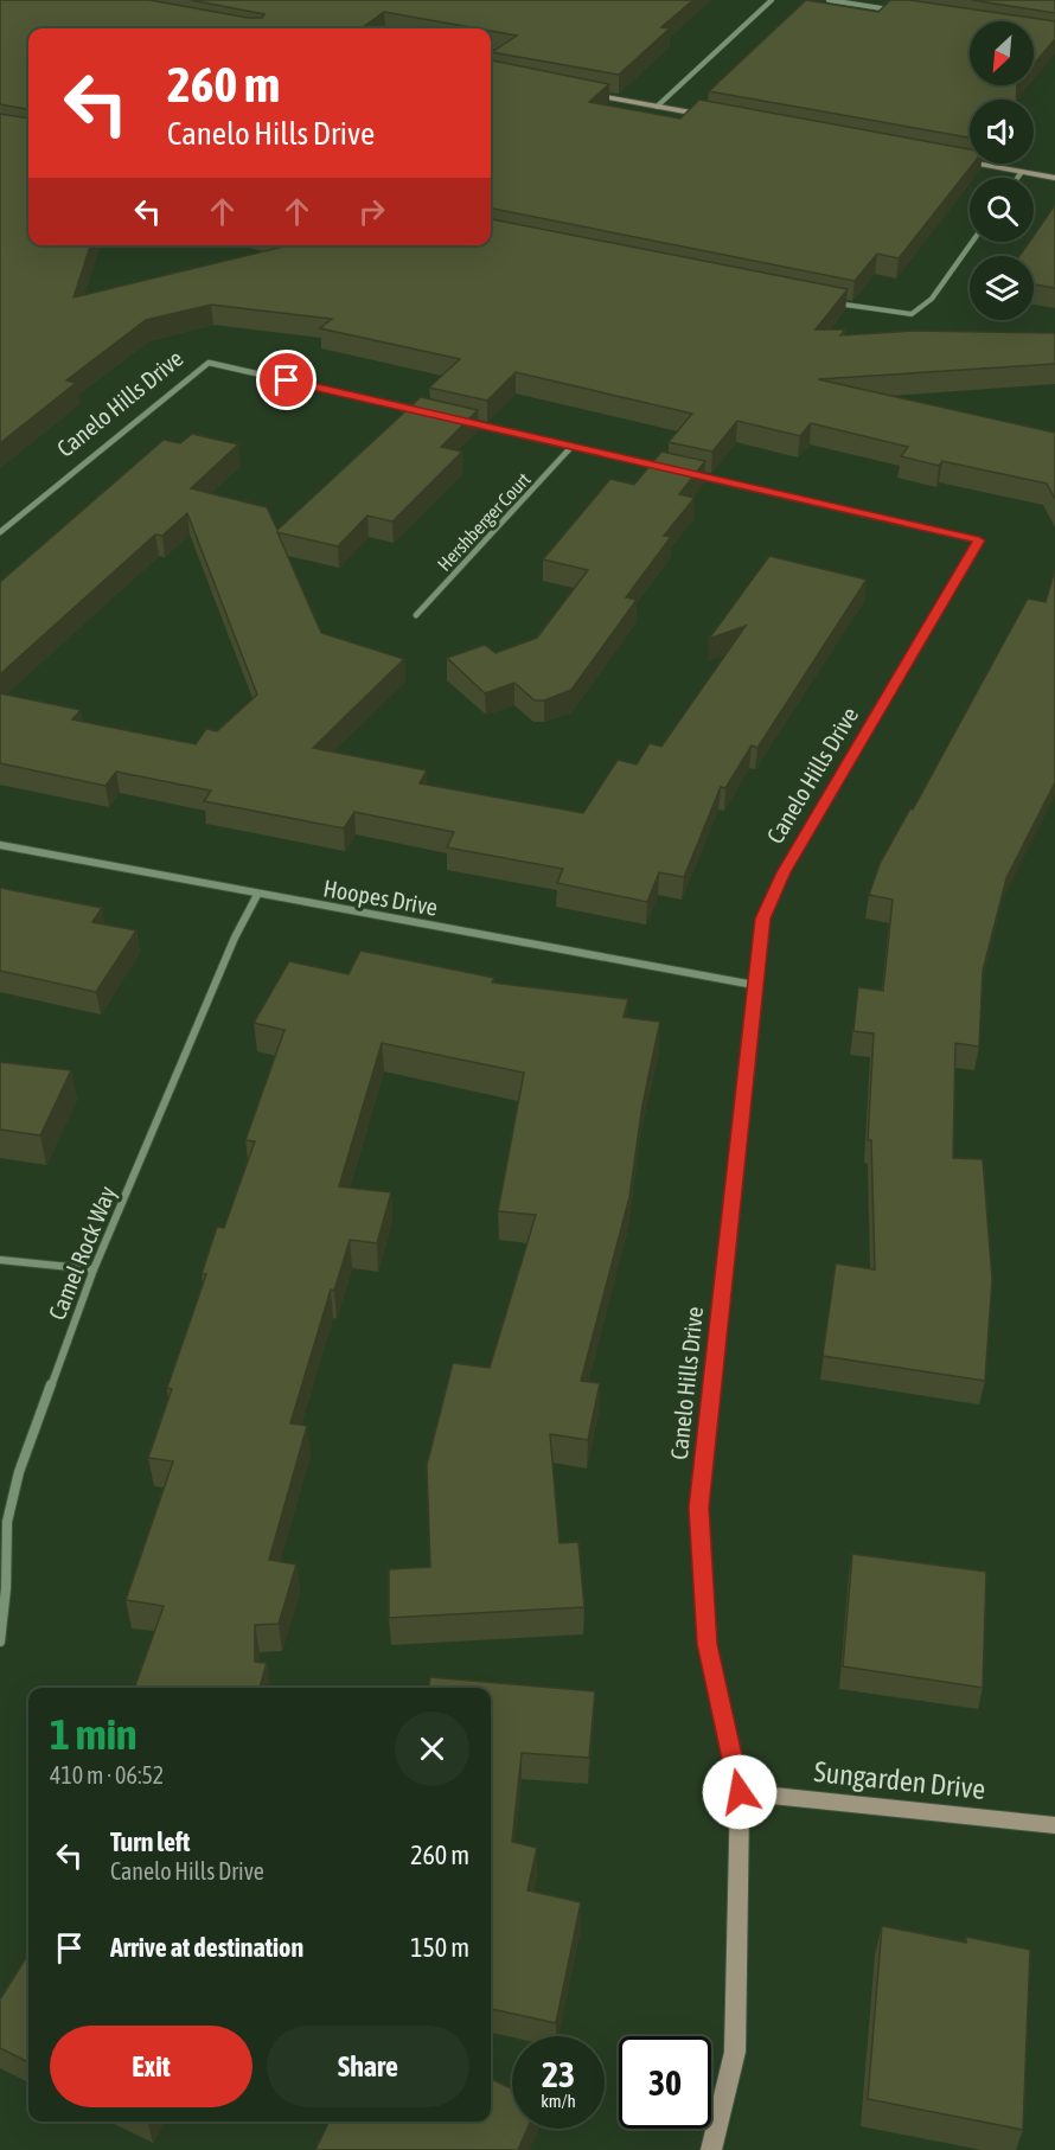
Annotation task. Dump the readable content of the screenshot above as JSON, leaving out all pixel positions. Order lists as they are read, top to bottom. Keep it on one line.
{"streets":{"street":["Canelo Hills Drive","Hershberger Court","Hoopes Drive","Camel Rock Way","Sungarden Drive"]},"crossings":[["Canelo Hills Drive","Hoopes Drive"],["Canelo Hills Drive","Sungarden Drive"],["Hoopes Drive","Camel Rock Way"]],"north":"bottom left","page":{"turn":["260 m","Canelo Hills Drive"],"heading":["1 min","410 m · 06:52"],"list":[{"name":"Turn left","note":"Canelo Hills Drive","value":"260 m"},{"name":"Arrive at destination","value":"150 m"}],"buttons":["Exit","Share"],"speed":"23 km/h","limit":"30"}}
